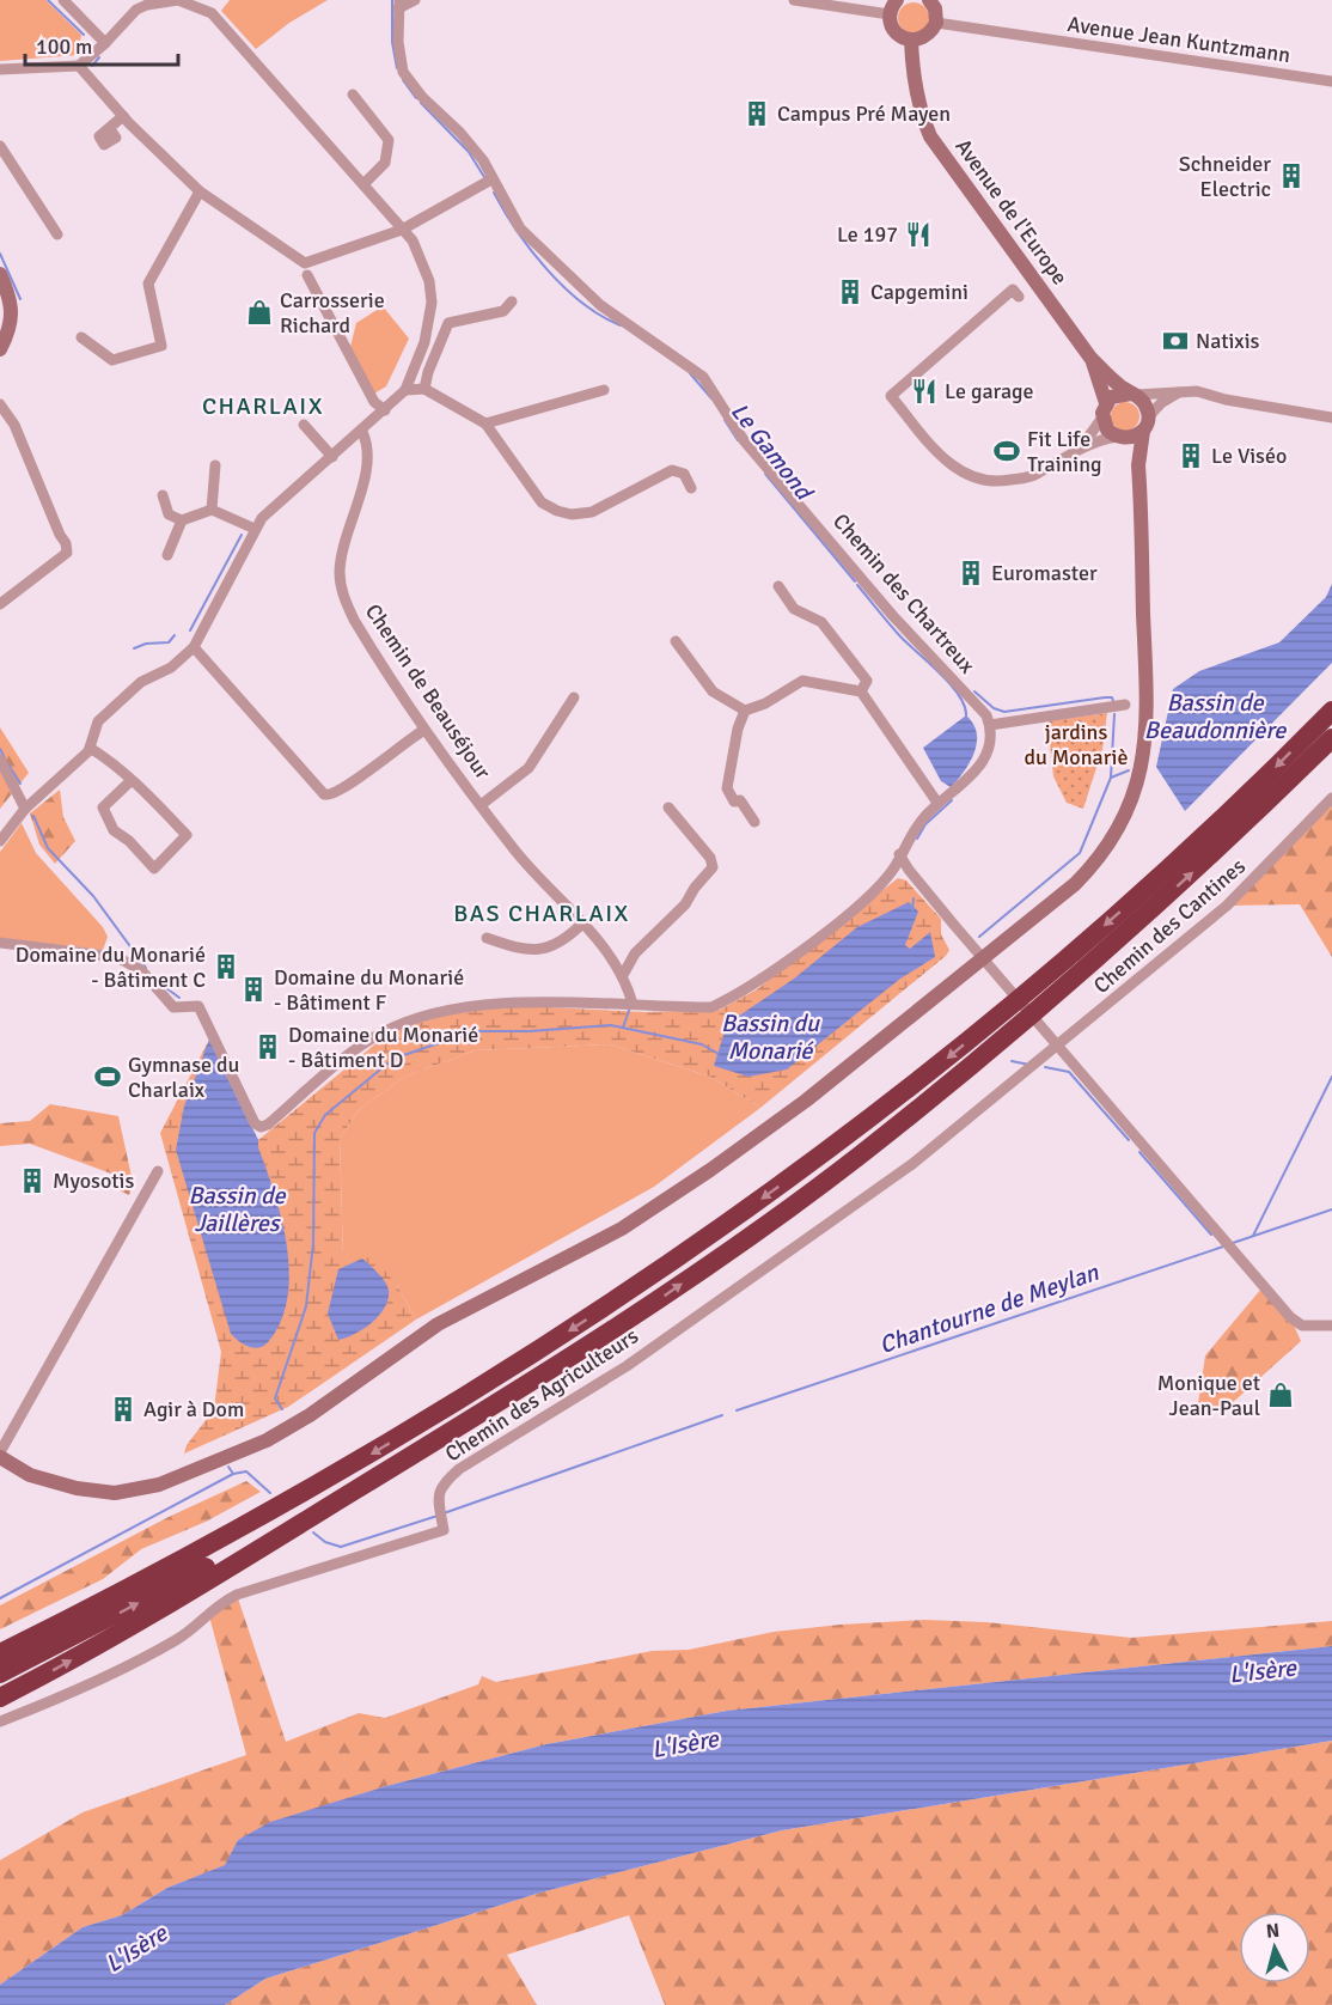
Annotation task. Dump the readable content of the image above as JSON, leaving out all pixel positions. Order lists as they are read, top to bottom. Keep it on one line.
{"streets":{"main road":["Avenue de l'Europe"],"street":["Avenue Jean Kuntzmann","Chemin des Chartreux","Chemin de Beauséjour","Chemin des Cantines","Chemin des Agriculteurs"]},"crossings":[["Chemin des Cantines","Chemin des Agriculteurs"]],"districts":["CHARLAIX","BAS CHARLAIX"],"water":["Le Gamond","Bassin de Beaudonnière","Bassin du Monarié","Bassin de Jaillères","Chantourne de Meylan","L'Isère"],"parks":["jardins du Monariè"],"places":{"building":["Campus Pré Mayen","Schneider Electric","Capgemini","Le Viséo","Euromaster","Domaine du Monarié - Bâtiment C","Domaine du Monarié - Bâtiment F","Domaine du Monarié - Bâtiment D","Myosotis","Agir à Dom"],"restaurant":["Le 197","Le garage"],"shop":["Carrosserie Richard","Monique et Jean-Paul"],"bank":["Natixis"],"sports":["Fit Life Training","Gymnase du Charlaix"]},"scale_bar":"100 m","north":"top"}
